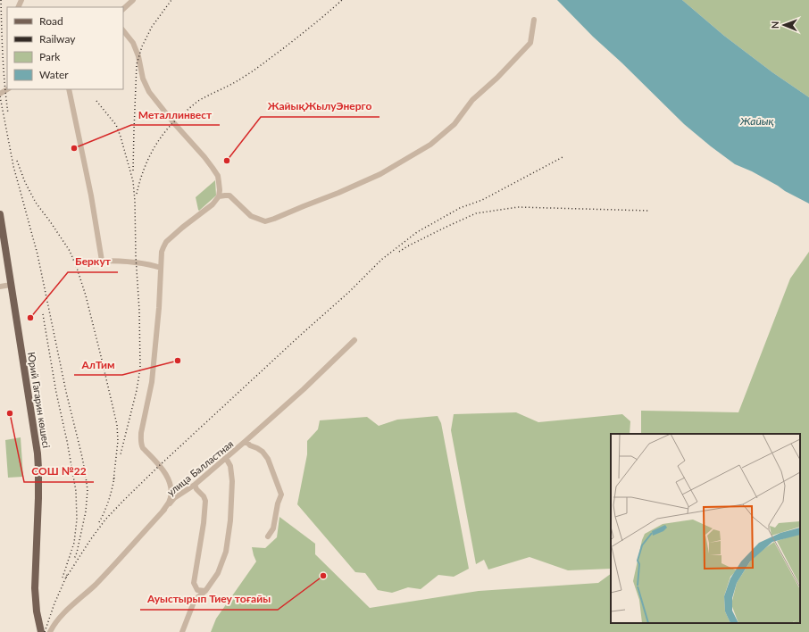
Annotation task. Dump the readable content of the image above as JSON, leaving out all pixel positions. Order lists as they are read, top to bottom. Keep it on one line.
{"streets":{"main road":["Юрий Гагарин көшесі"],"street":["улица Балластная"]},"water":["Жайық"],"places":["Металлинвест","ЖайықЖылуЭнерго","Беркут","АлТим","СОШ №22","Ауыстырып Тиеу тоғайы"],"legend":["Road","Railway","Park","Water"],"north":"left"}
